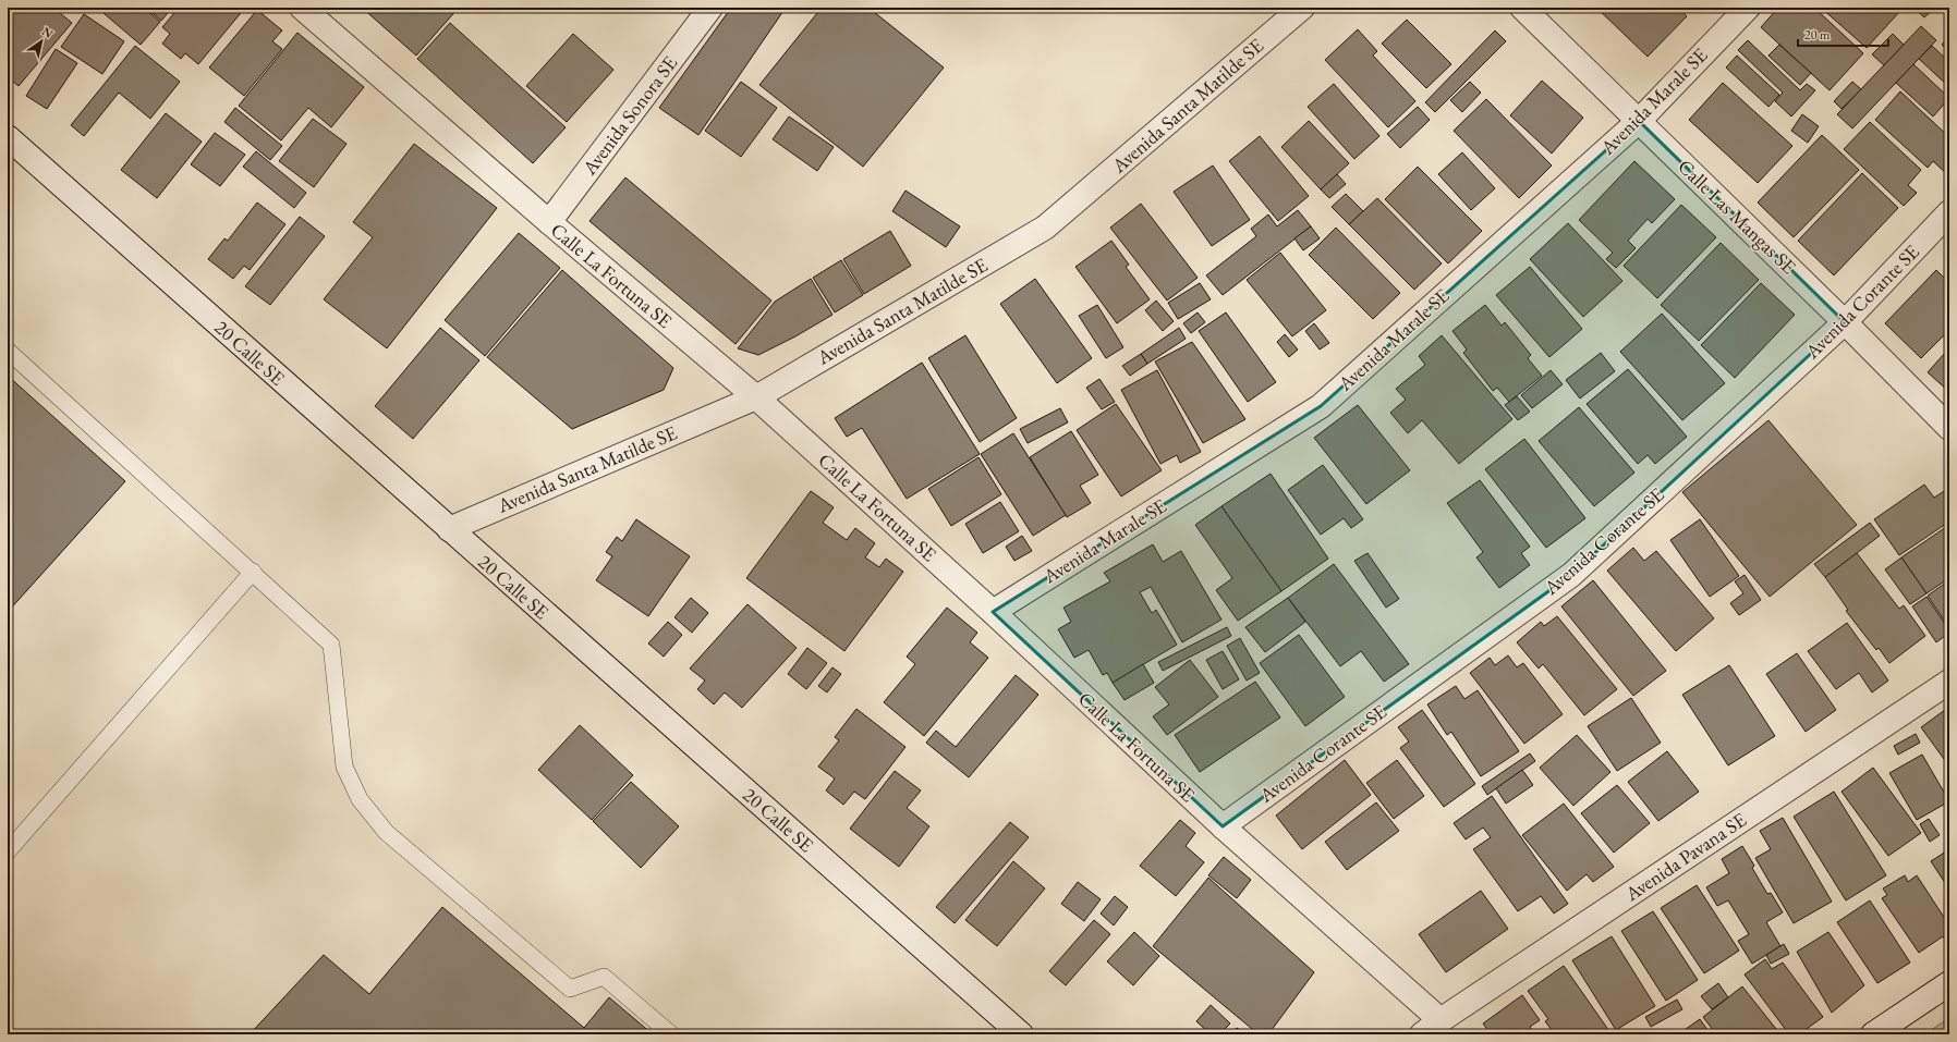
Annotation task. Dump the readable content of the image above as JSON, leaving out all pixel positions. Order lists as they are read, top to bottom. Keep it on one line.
{"streets":{"street":["Avenida Marale SE","Avenida Santa Matilde SE","Avenida Sonora SE","Calle Las Mangas SE","Calle La Fortuna SE","Avenida Corante SE","20 Calle SE","Avenida Pavana SE"]},"crossings":[["Avenida Marale SE","Calle Las Mangas SE"],["Avenida Marale SE","Calle La Fortuna SE"],["Avenida Santa Matilde SE","Calle La Fortuna SE"],["Avenida Santa Matilde SE","20 Calle SE"],["Avenida Sonora SE","Calle La Fortuna SE"],["Calle Las Mangas SE","Avenida Corante SE"],["Calle La Fortuna SE","Avenida Corante SE"],["Calle La Fortuna SE","Avenida Pavana SE"]],"scale_bar":"20 m","north":"top right"}
